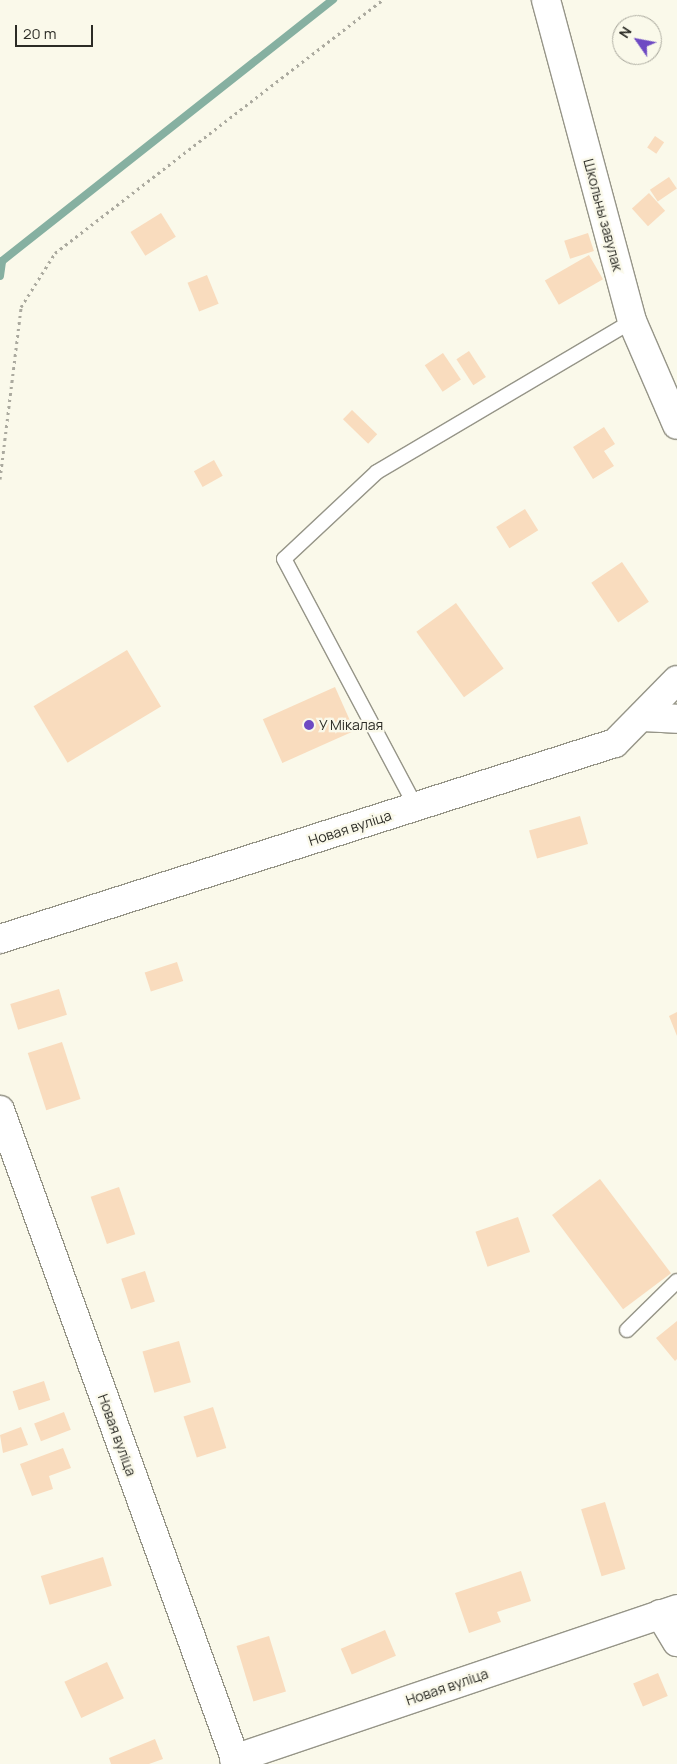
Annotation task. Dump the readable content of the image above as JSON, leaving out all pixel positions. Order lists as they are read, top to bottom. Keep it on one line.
{"streets":{"street":["Школьны завулак","Новая вуліца"]},"places":["У Мікалая"],"scale_bar":"20 m","north":"top left"}
